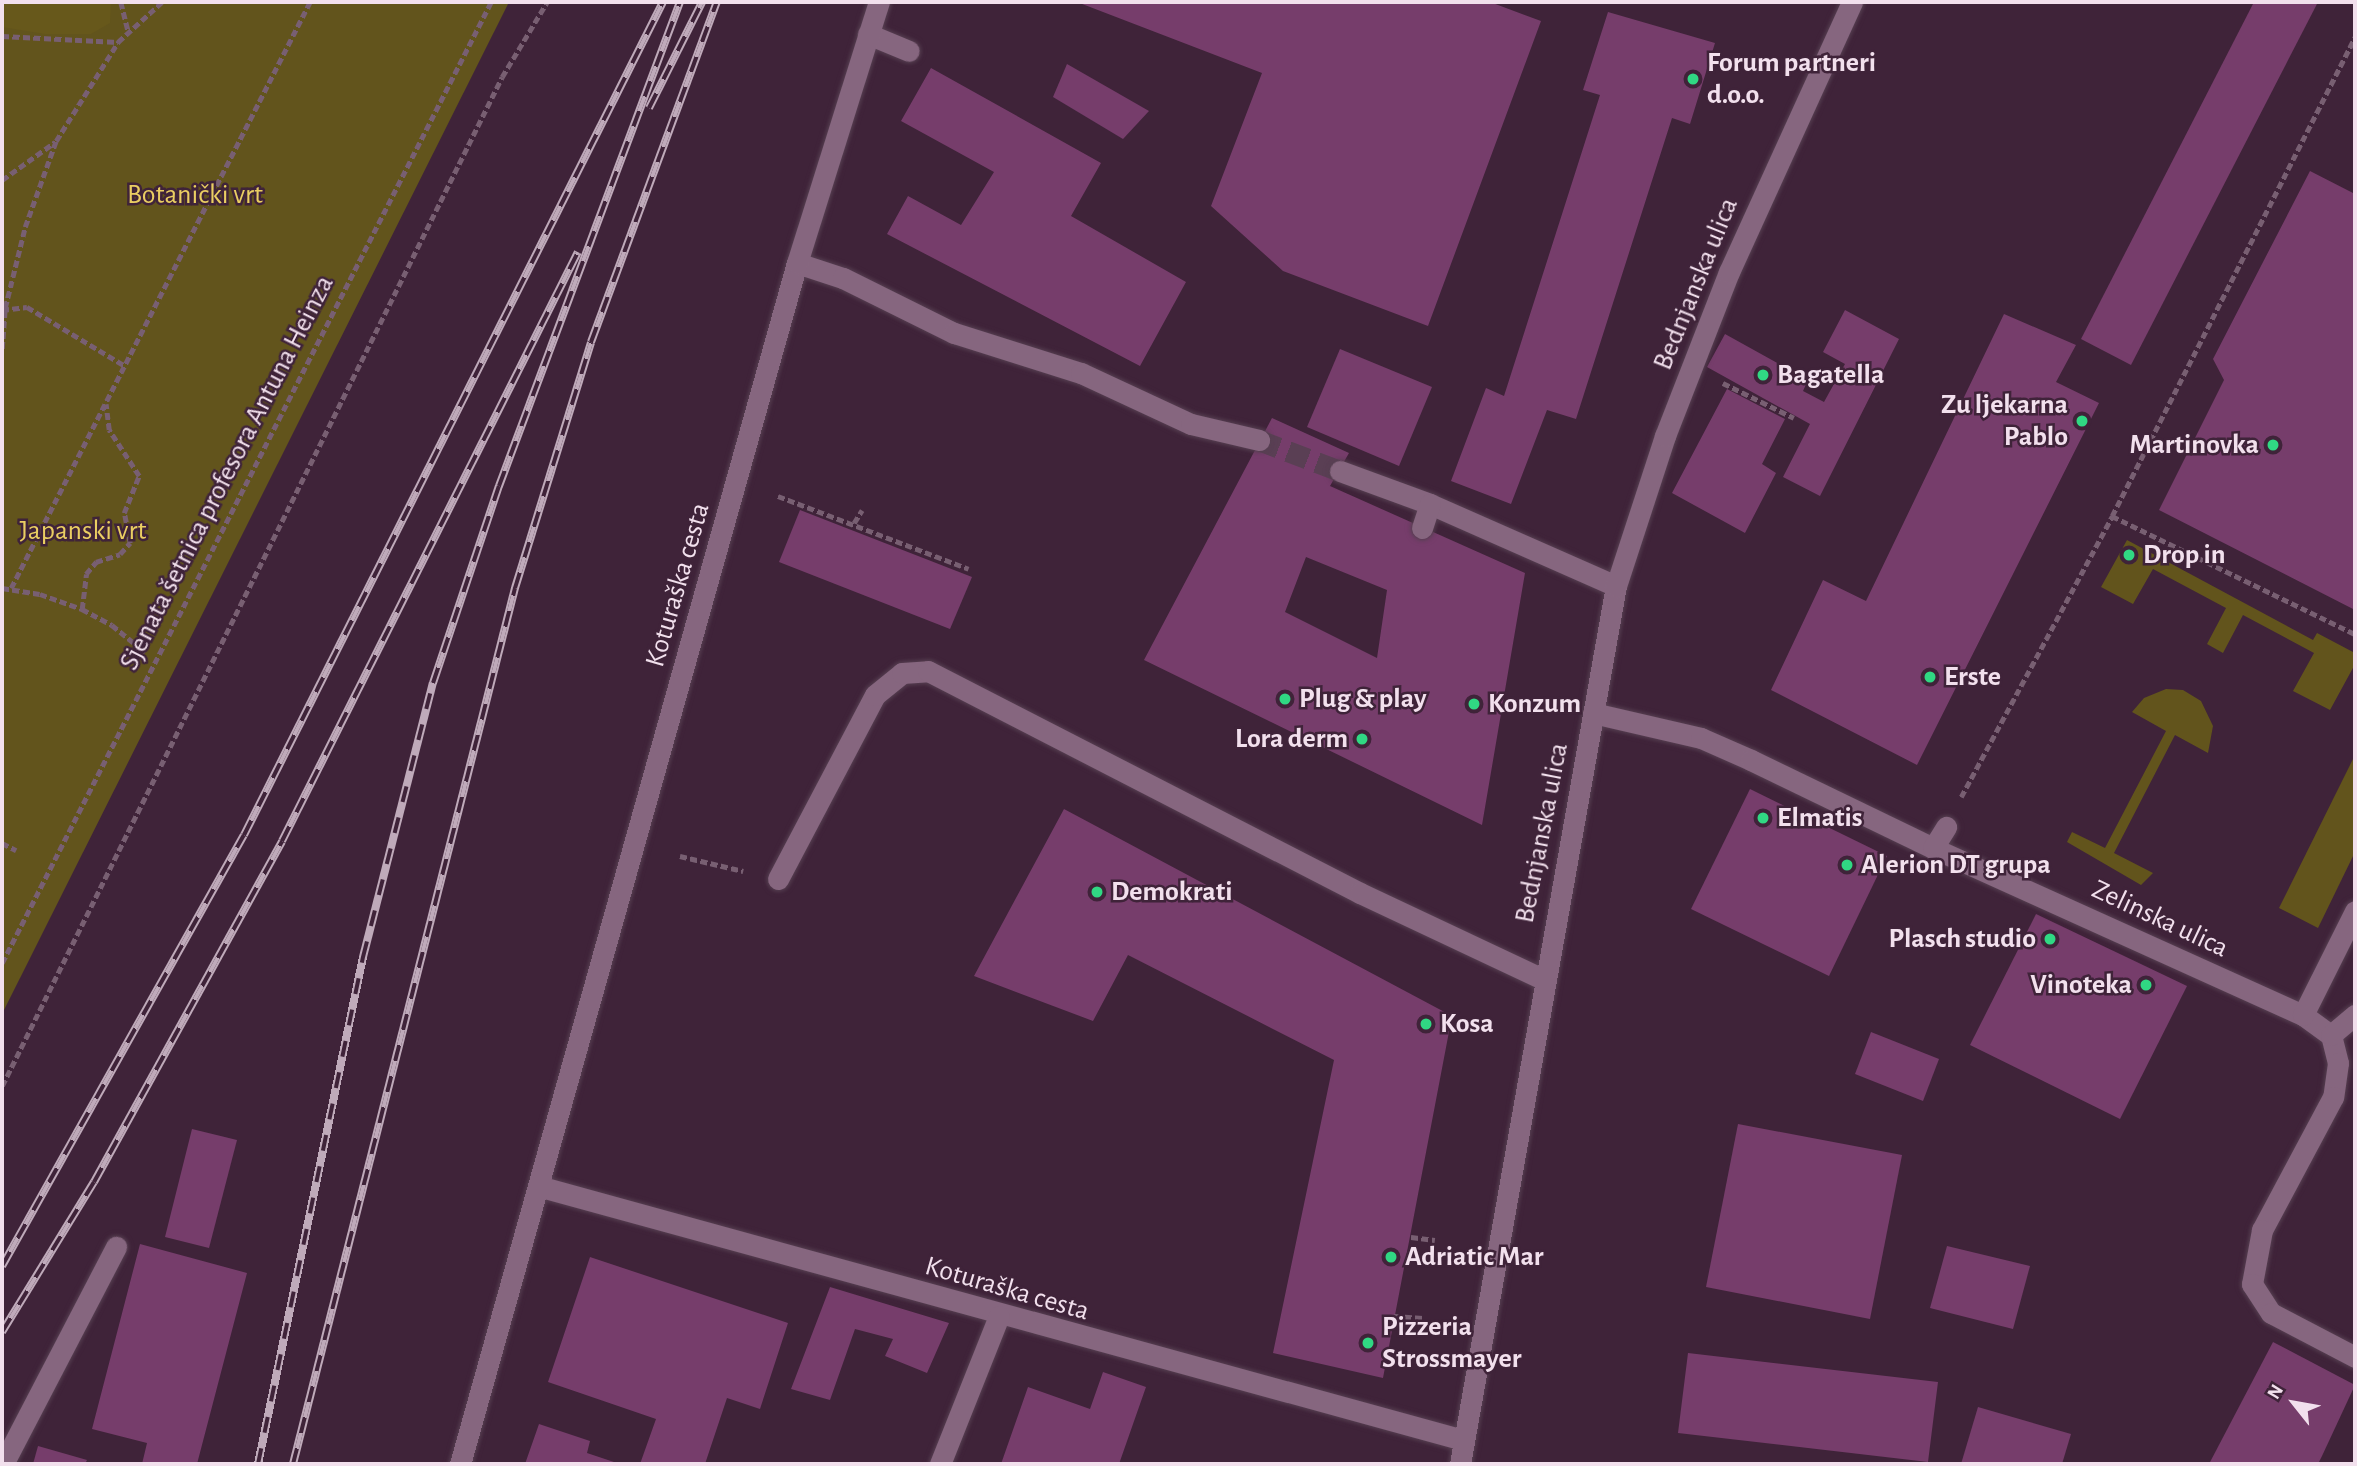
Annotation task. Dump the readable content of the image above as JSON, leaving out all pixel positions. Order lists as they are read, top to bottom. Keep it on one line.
{"streets":{"street":["Bednjanska ulica","Koturaška cesta","Zelinska ulica"],"path":["Sjenata šetnica profesora Antuna Heinza"]},"crossings":[["Bednjanska ulica","Koturaška cesta"],["Bednjanska ulica","Zelinska ulica"]],"parks":["Botanički vrt","Japanski vrt"],"places":["Forum partneri d.o.o.","Bagatella","Zu ljekarna Pablo","Martinovka","Drop in","Erste","Plug & play","Konzum","Lora derm","Elmatis","Alerion DT grupa","Demokrati","Plasch studio","Vinoteka","Kosa","Adriatic Mar","Pizzeria Strossmayer"],"north":"top left"}
